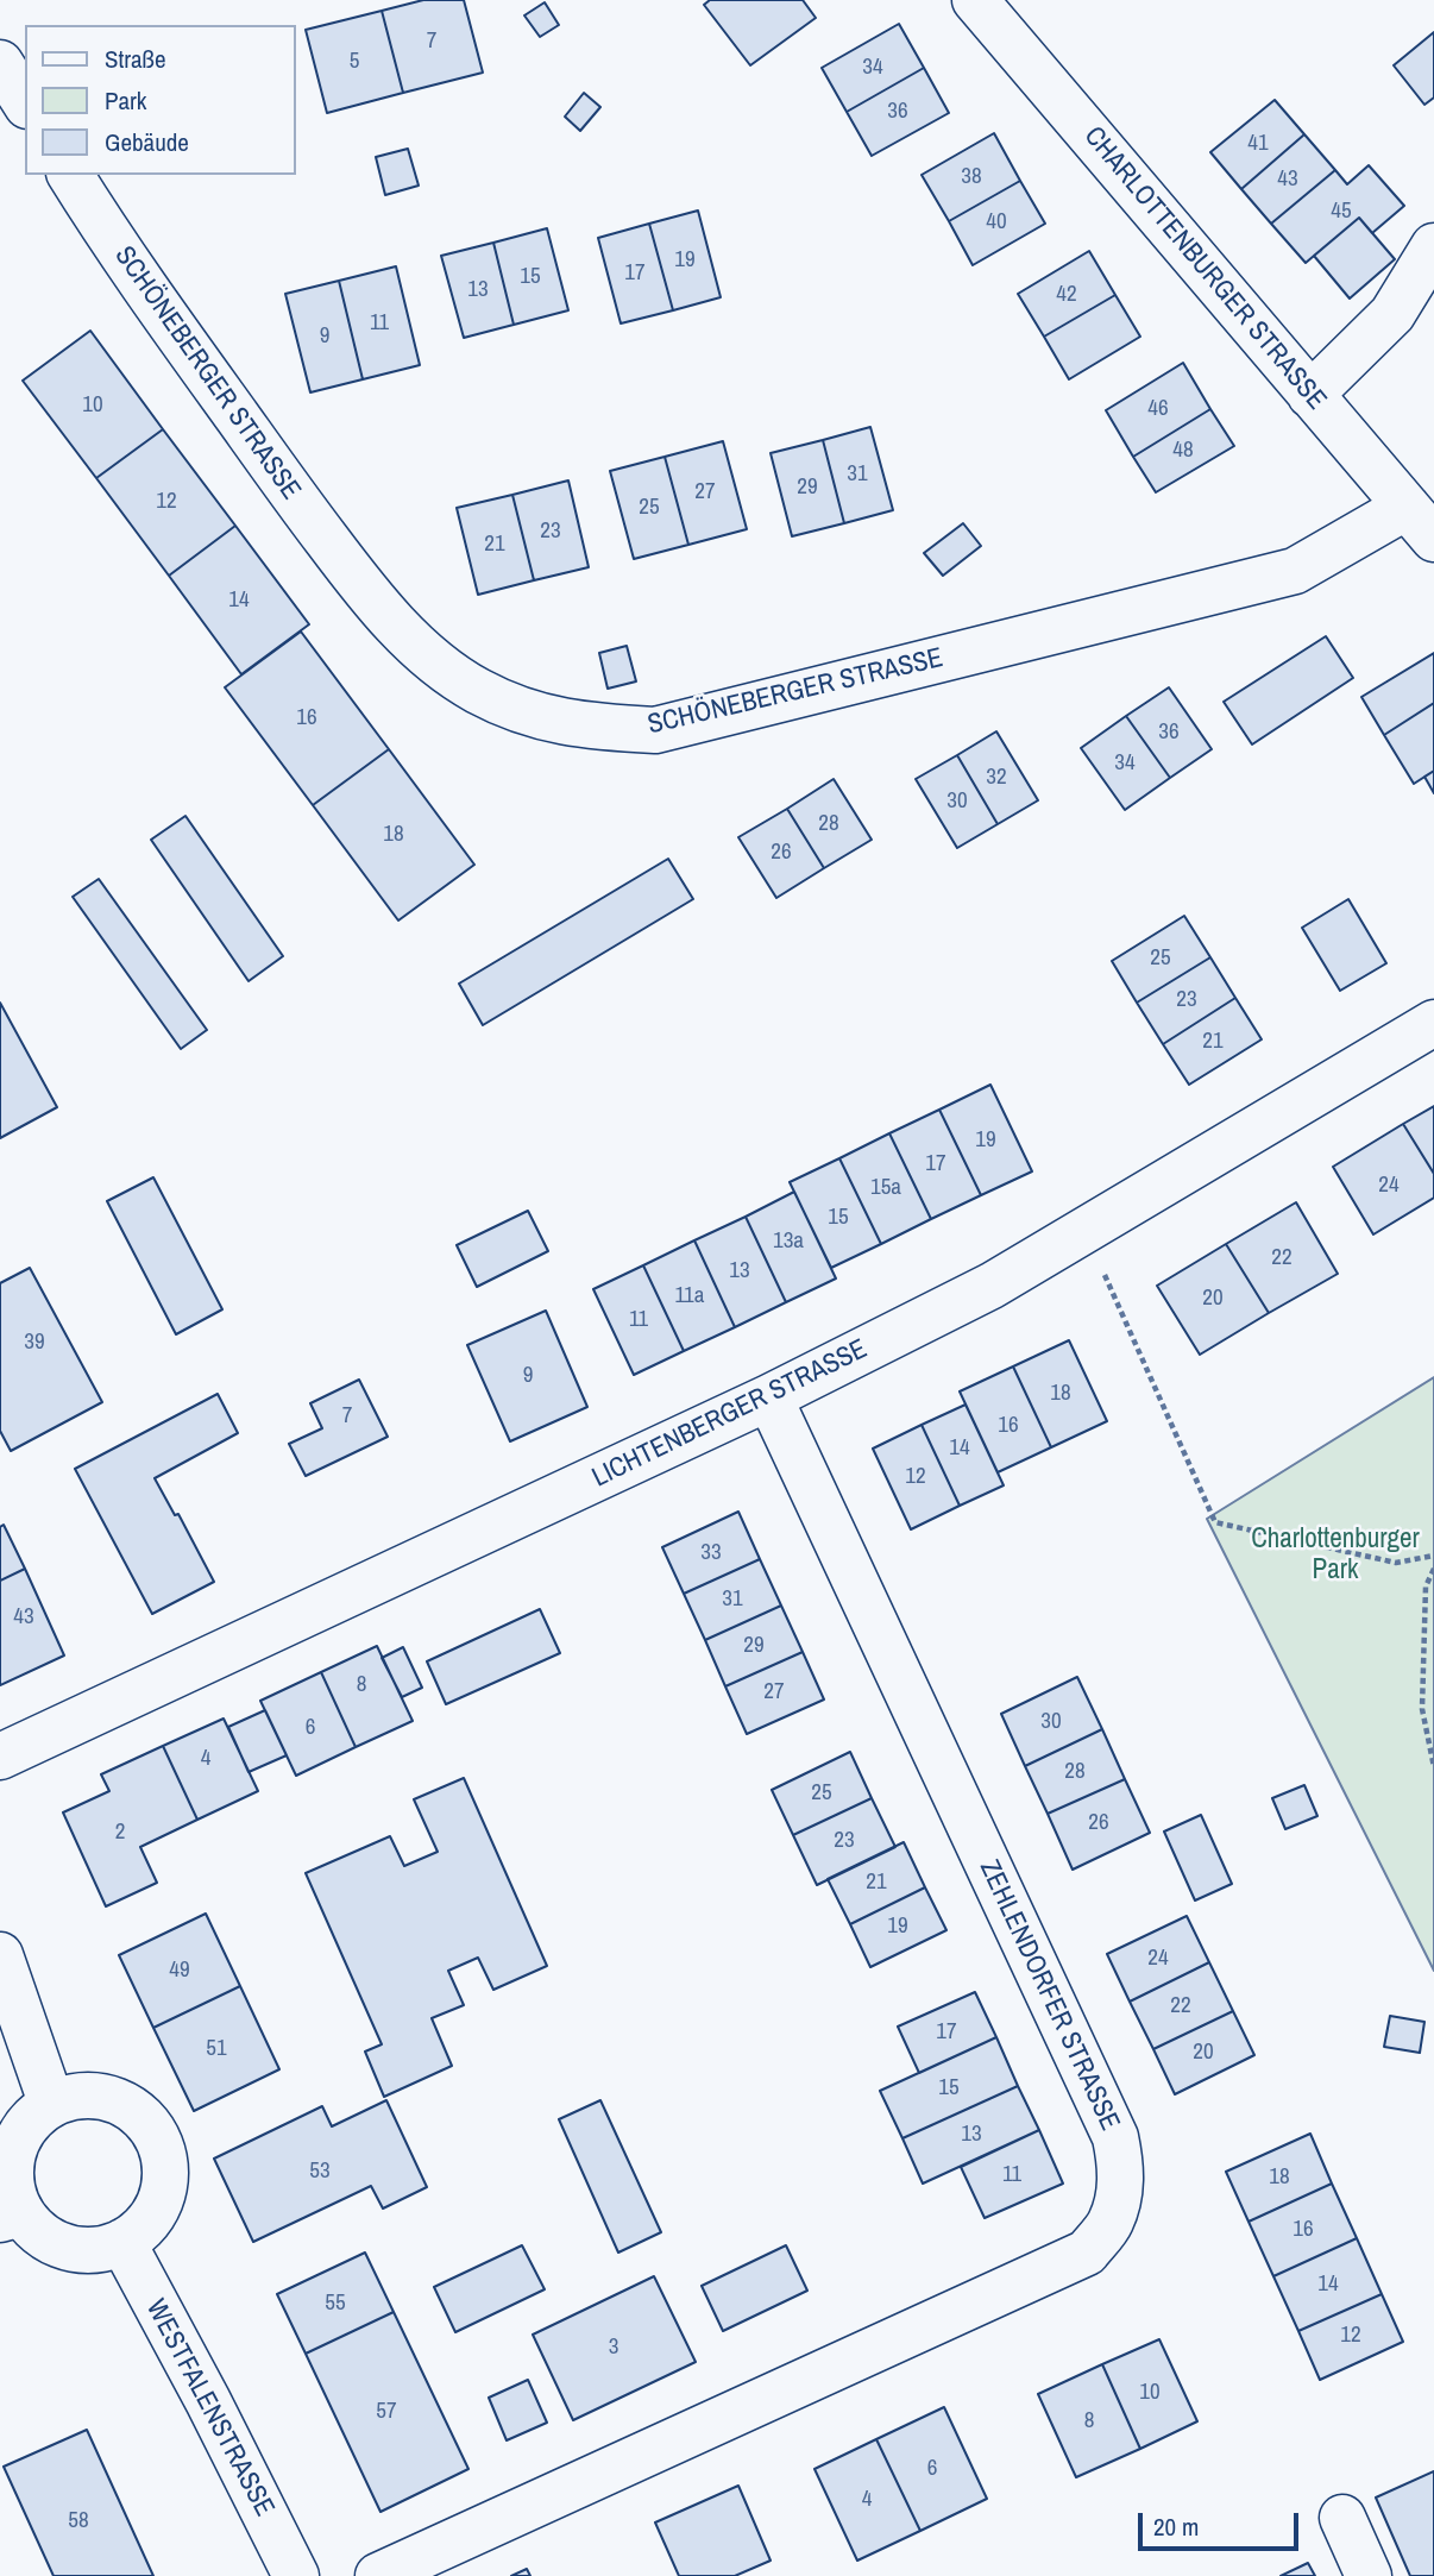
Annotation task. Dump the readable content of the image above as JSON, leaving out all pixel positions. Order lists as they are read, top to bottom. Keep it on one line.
{"streets":{"street":["CHARLOTTENBURGER STRASSE","SCHÖNEBERGER STRASSE","LICHTENBERGER STRASSE","ZEHLENDORFER STRASSE","WESTFALENSTRASSE"]},"crossings":[["CHARLOTTENBURGER STRASSE","SCHÖNEBERGER STRASSE"],["LICHTENBERGER STRASSE","ZEHLENDORFER STRASSE"]],"parks":["Charlottenburger Park"],"house_numbers":["7","5","34","36","41","38","43","45","40","19","17","15","13","42","11","9","10","46","48","31","29","27","12","25","23","21","14","16","36","34","32","30","28","18","26","25","23","21","19","17","24","15a","15","13a","22","13","11a","20","11","39","9","18","7","16","14","12","33","31","43","29","8","27","30","6","4","28","25","26","2","23","21","19","24","49","22","17","51","20","15","13","53","11","18","16","14","55","12","3","10","57","8","6","4","58"],"legend":["Straße","Park","Gebäude"],"scale_bar":"20 m"}
